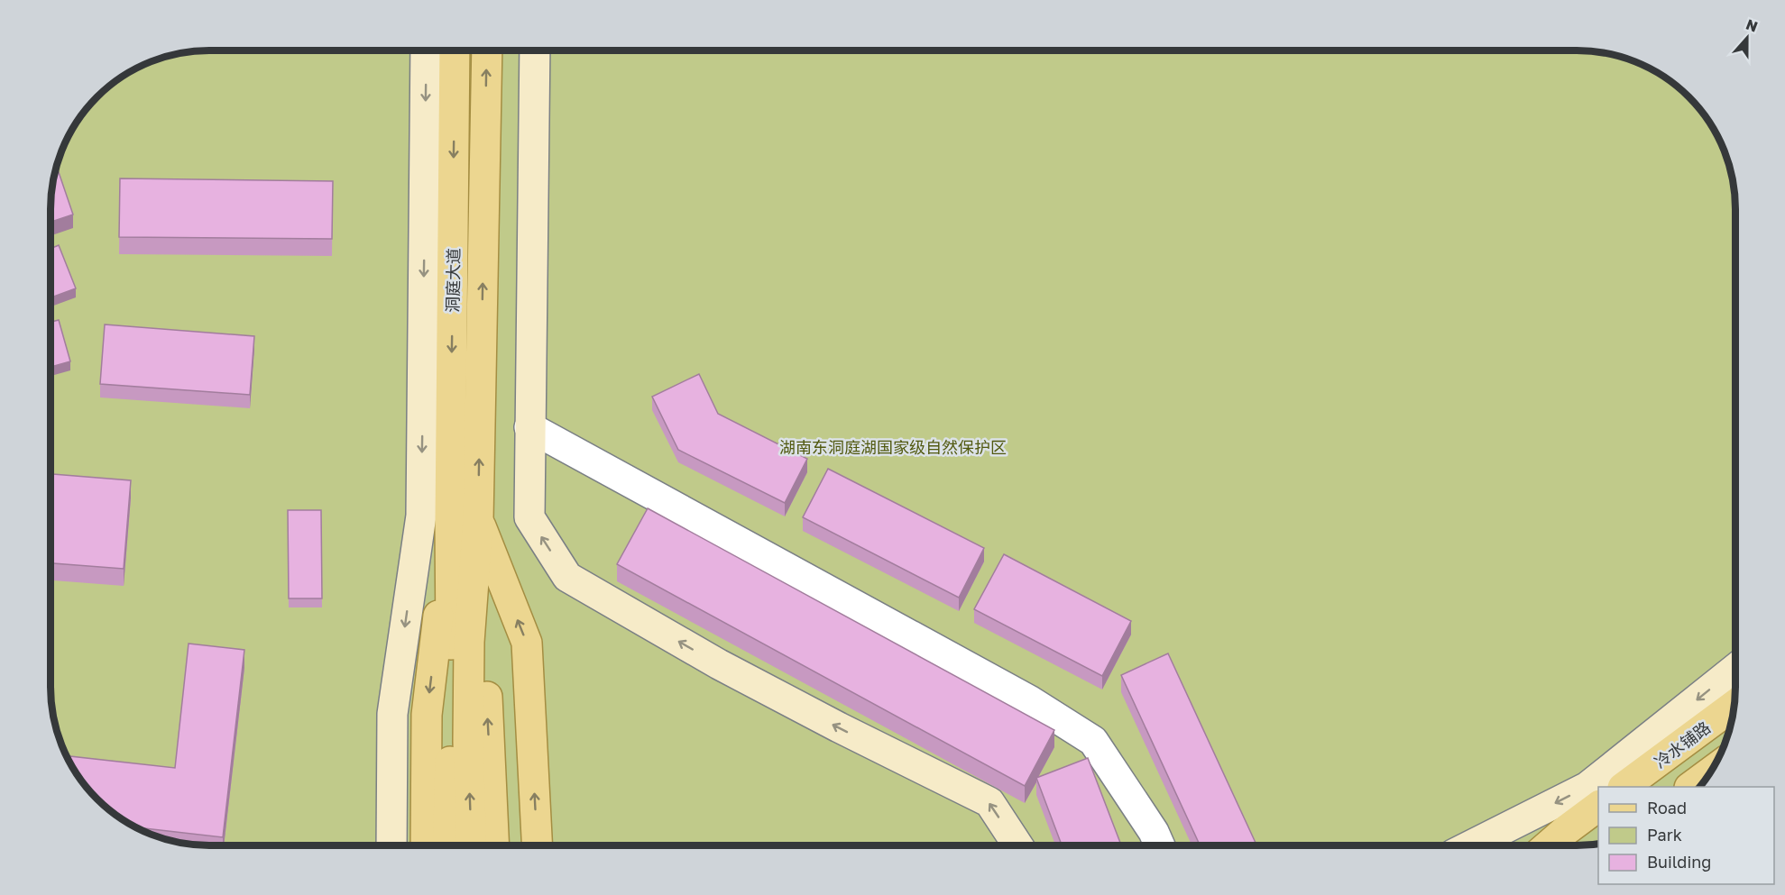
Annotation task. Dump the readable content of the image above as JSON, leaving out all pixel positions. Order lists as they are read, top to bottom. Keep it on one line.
{"streets":{"main road":["洞庭大道","冷水铺路"]},"parks":["湖南东洞庭湖国家级自然保护区"],"legend":["Road","Park","Building"],"north":"top"}
